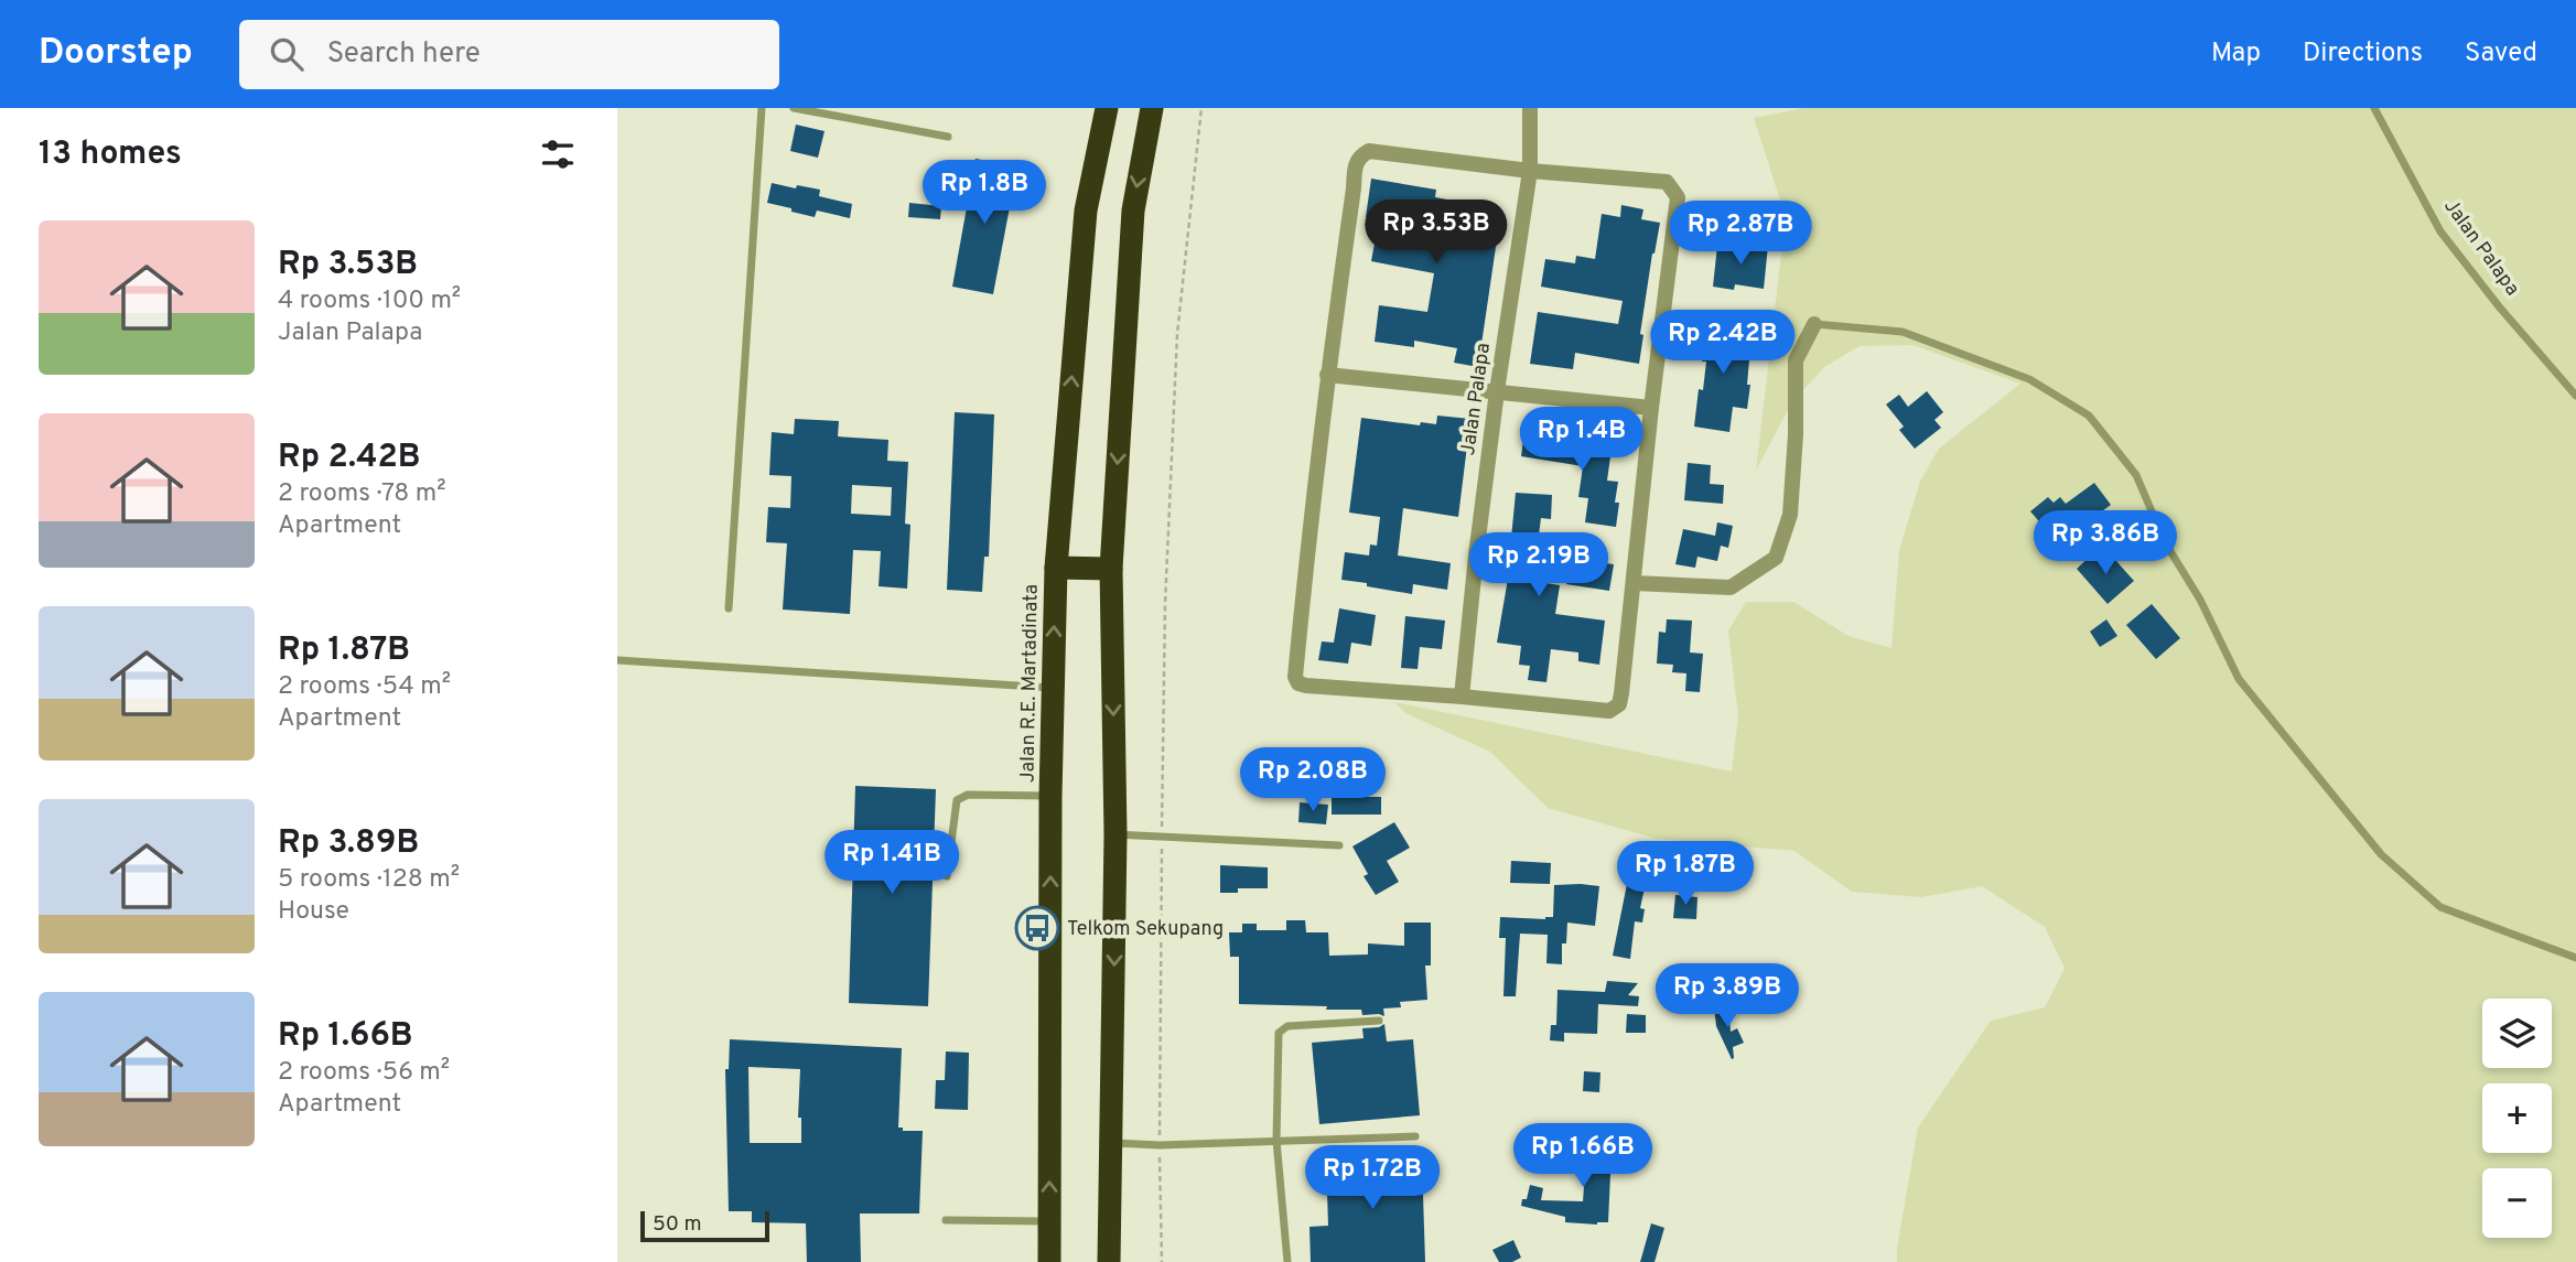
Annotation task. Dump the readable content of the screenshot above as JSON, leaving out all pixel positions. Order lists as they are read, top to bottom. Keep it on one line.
{"streets":{"highway":["Jalan R.E. Martadinata"],"street":["Jalan Palapa"]},"places":{"bus stop":["Telkom Sekupang"]},"scale_bar":"50 m","page":{"header":"Doorstep","search":"Search here","nav":["Map","Directions","Saved"],"heading":"13 homes","price":["Rp 1.8B","Rp 3.53B","Rp 2.87B","Rp 2.42B","Rp 1.4B","Rp 3.86B","Rp 2.19B","Rp 2.08B","Rp 1.41B","Rp 1.87B","Rp 3.89B","Rp 1.66B","Rp 1.72B"],"list":[{"name":"Rp 3.53B","note":"4 rooms · 100 m² · Jalan Palapa"},{"name":"Rp 2.42B","note":"2 rooms · 78 m² · Apartment"},{"name":"Rp 1.87B","note":"2 rooms · 54 m² · Apartment"},{"name":"Rp 3.89B","note":"5 rooms · 128 m² · House"},{"name":"Rp 1.66B","note":"2 rooms · 56 m² · Apartment"}],"map_buttons":["+","−"],"scale":"50 m"}}
